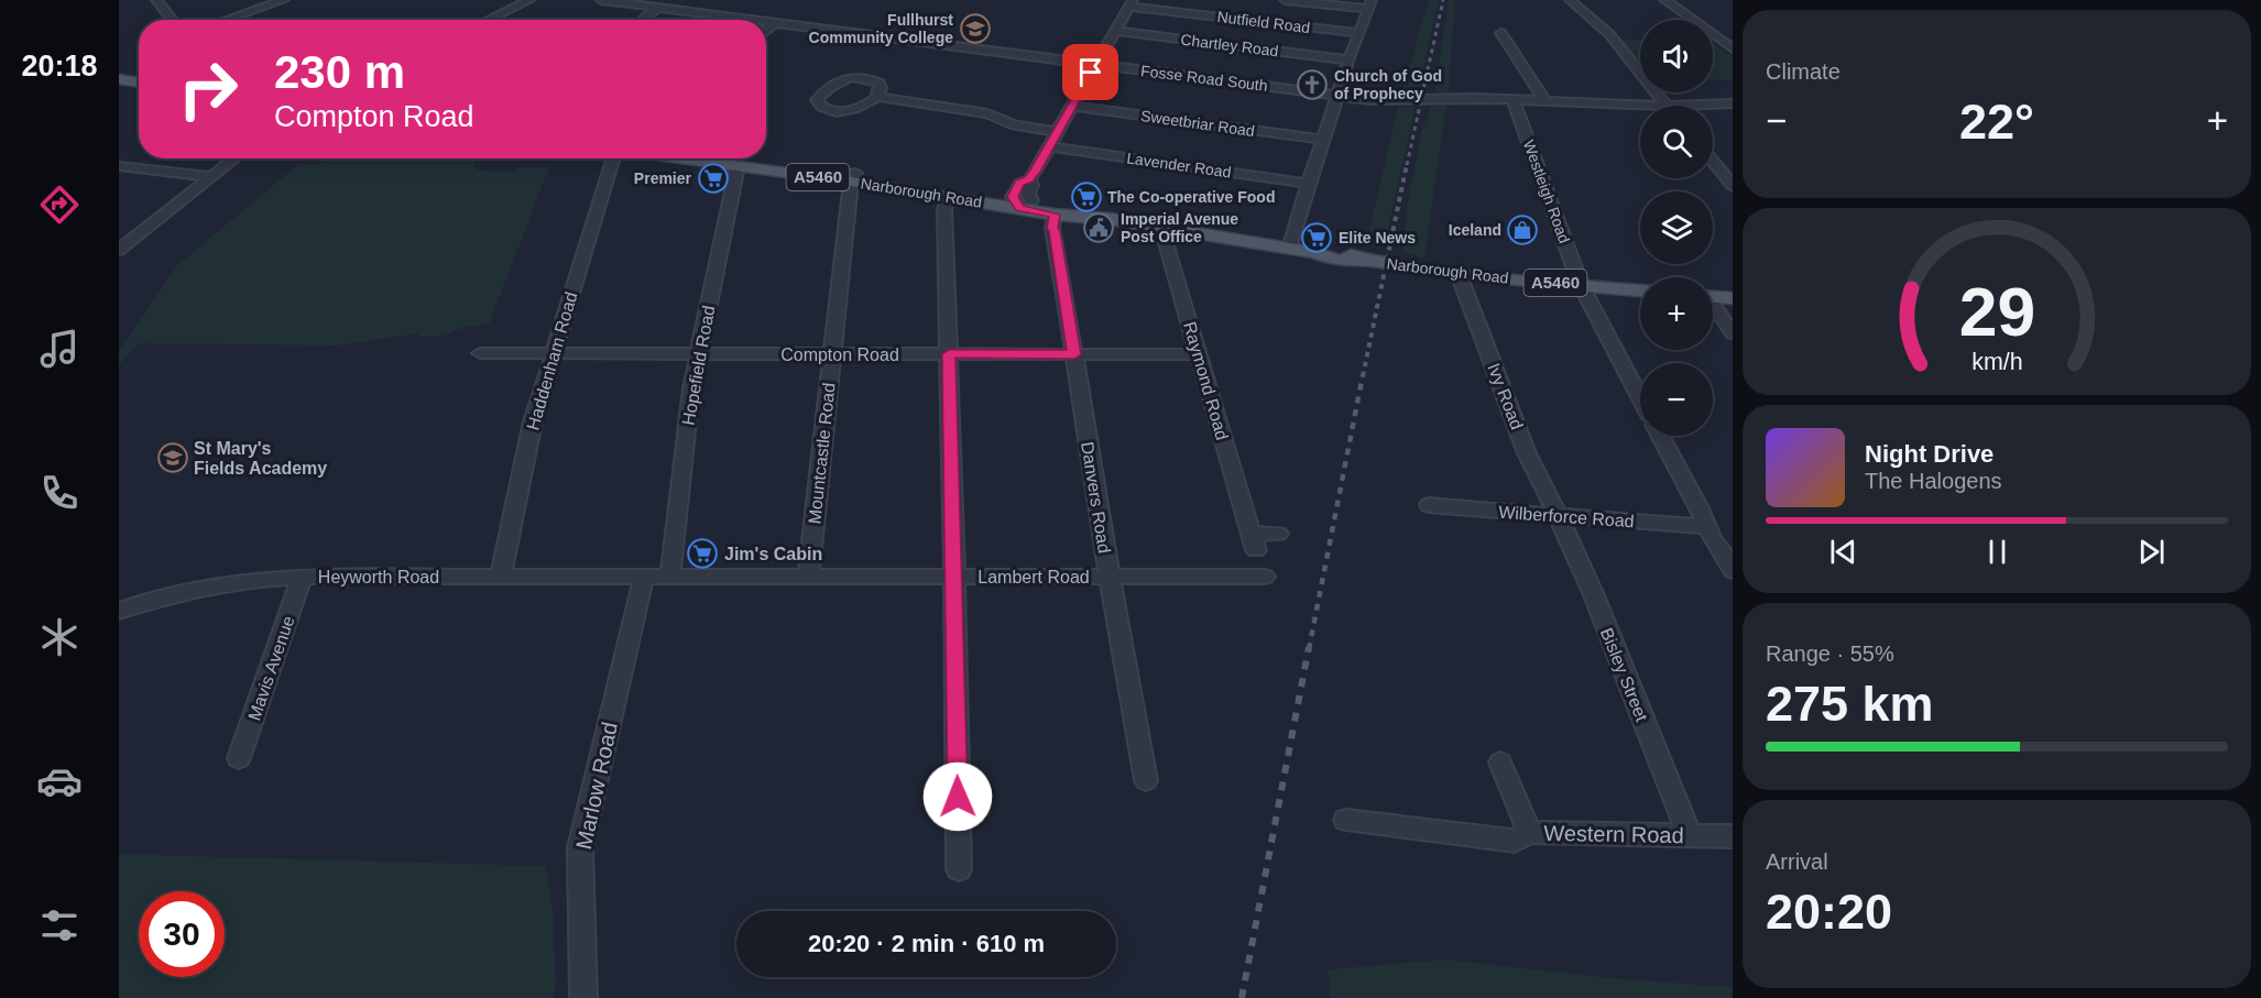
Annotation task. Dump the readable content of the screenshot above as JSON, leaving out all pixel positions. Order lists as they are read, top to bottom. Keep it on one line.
{"streets":{"main road":["A5460","Narborough Road"],"street":["Nutfield Road","Chartley Road","Fosse Road South","Sweetbriar Road","Lavender Road","Westleigh Road","Compton Road","Haddenham Road","Hopefield Road","Raymond Road","Ivy Road","Mountcastle Road","Danvers Road","Wilberforce Road","Heyworth Road","Lambert Road","Mavis Avenue","Bisley Street","Marlow Road","Western Road"]},"crossings":[["Fosse Road South","Westleigh Road"],["Westleigh Road","Narborough Road"],["Narborough Road","Hopefield Road"],["Narborough Road","Raymond Road"],["Narborough Road","Ivy Road"],["Narborough Road","Mountcastle Road"],["Narborough Road","Danvers Road"],["Compton Road","Haddenham Road"],["Compton Road","Hopefield Road"],["Compton Road","Raymond Road"],["Compton Road","Mountcastle Road"],["Compton Road","Danvers Road"],["Haddenham Road","Heyworth Road"],["Hopefield Road","Lambert Road"],["Ivy Road","Wilberforce Road"],["Ivy Road","Bisley Street"],["Mountcastle Road","Lambert Road"],["Danvers Road","Lambert Road"],["Wilberforce Road","Bisley Street"],["Heyworth Road","Lambert Road"],["Heyworth Road","Mavis Avenue"],["Heyworth Road","Marlow Road"],["Lambert Road","Marlow Road"],["Bisley Street","Western Road"]],"places":{"school or university":["Fullhurst Community College","St Mary's Fields Academy"],"church":["Church of God of Prophecy"],"supermarket":["Premier","The Co-operative Food","Elite News","Jim's Cabin"],"public building":["Imperial Avenue Post Office"],"shop":["Iceland"]},"page":{"tabs":"20:18","tile":["Climate",["Range · 55%","275 km"],["Arrival","20:20"]],"map_buttons":["+","−"],"turn":["230 m","Compton Road"],"heat":["−","22°","+"],"song":["Night Drive","The Halogens"],"limit":"30","trip":"20:20 · 2 min · 610 m","gauge":["29","km/h"]}}
